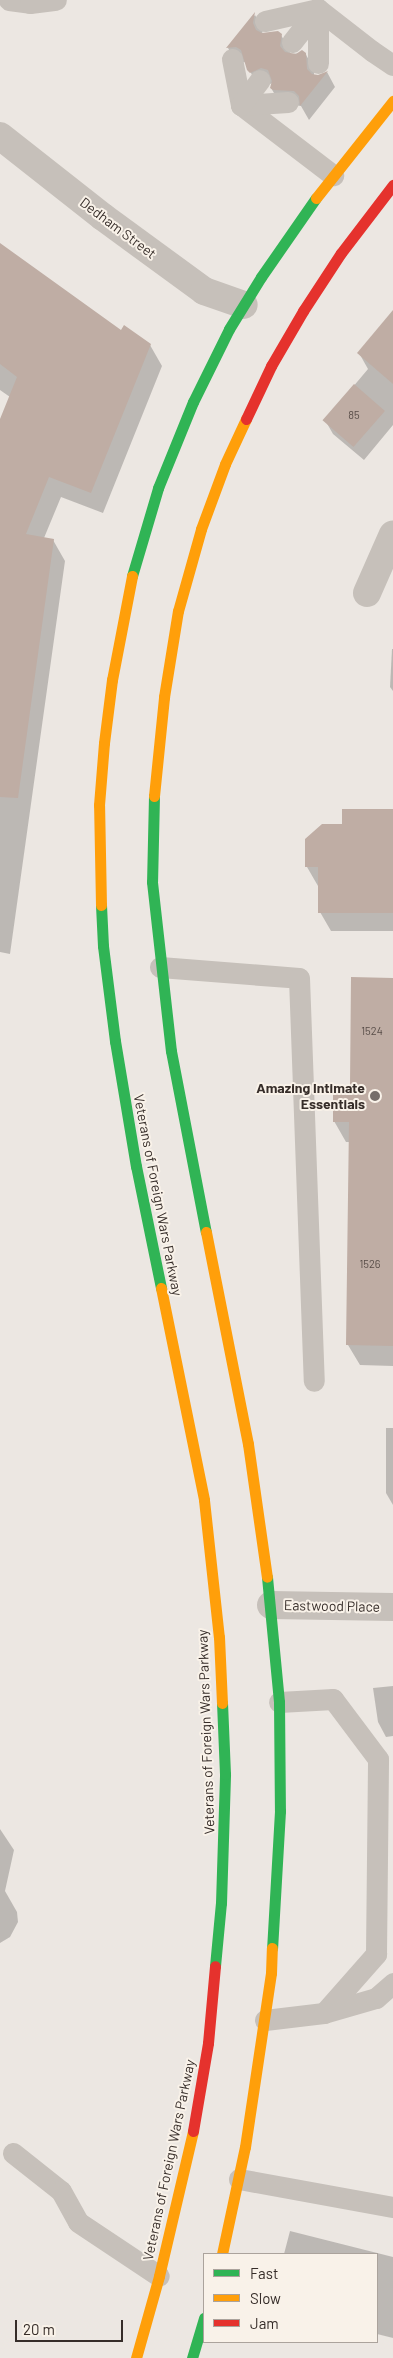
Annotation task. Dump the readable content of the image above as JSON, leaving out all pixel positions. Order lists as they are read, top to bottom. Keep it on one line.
{"streets":{"highway":["Veterans of Foreign Wars Parkway"],"street":["Dedham Street","Eastwood Place"]},"crossings":[["Dedham Street","Veterans of Foreign Wars Parkway"]],"places":["Amazing Intimate Essentials"],"house_numbers":["85","1524","1526"],"legend":["Fast","Slow","Jam"],"scale_bar":"20 m"}
